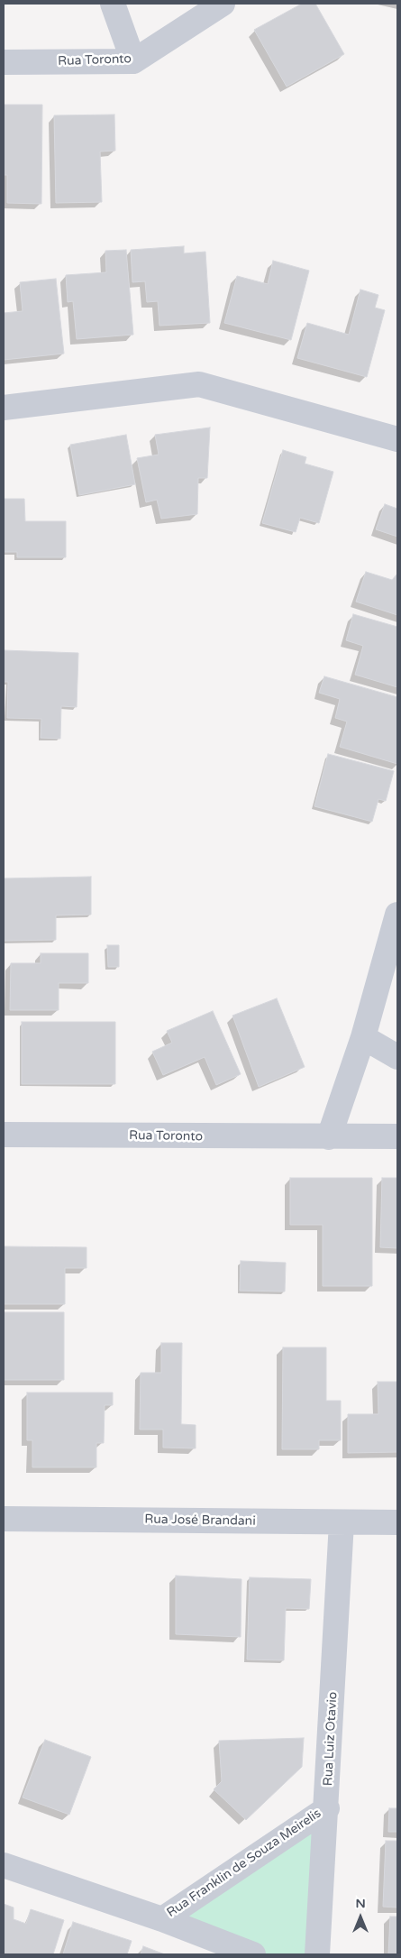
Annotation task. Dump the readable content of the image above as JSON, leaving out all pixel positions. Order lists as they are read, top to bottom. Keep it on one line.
{"streets":{"street":["Rua Toronto","Rua José Brandani","Rua Luiz Otavio","Rua Franklin de Souza Meirelis"]},"crossings":[["Rua José Brandani","Rua Luiz Otavio"],["Rua Luiz Otavio","Rua Franklin de Souza Meirelis"]],"north":"top"}
